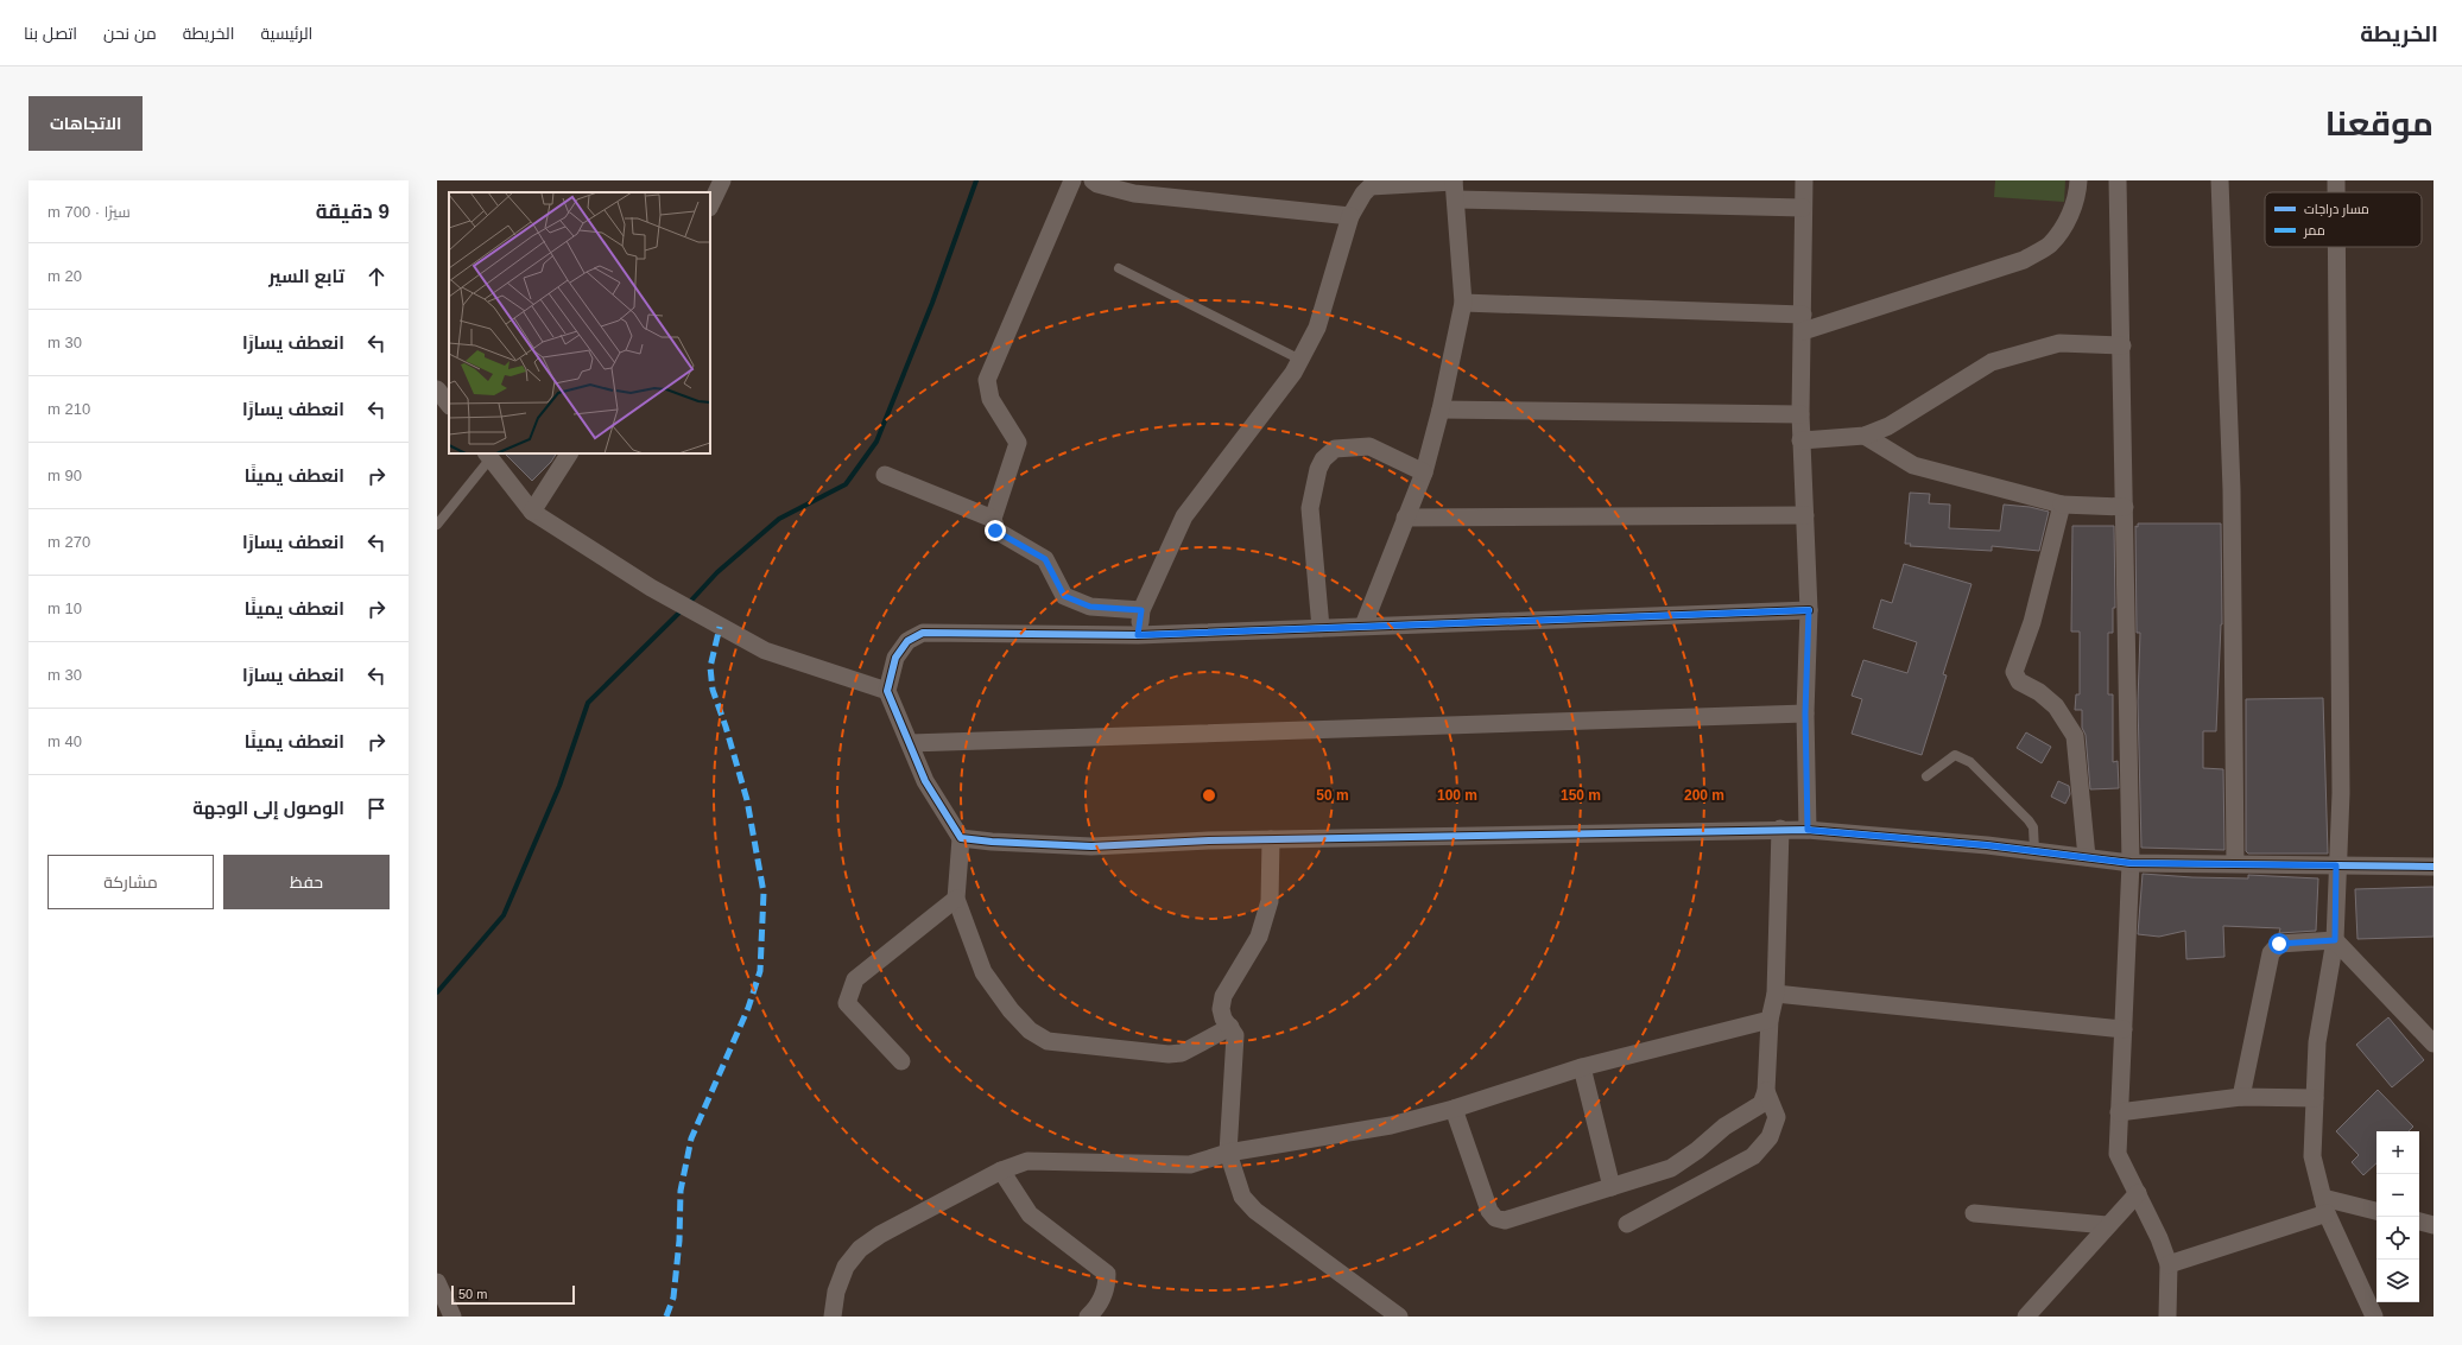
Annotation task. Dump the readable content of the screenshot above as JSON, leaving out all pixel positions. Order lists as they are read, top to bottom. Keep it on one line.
{"legend":["مسار دراجات","ممر"],"scale_bar":"50 m","page":{"header":"الخريطة","nav":["الرئيسية","الخريطة","من نحن","اتصل بنا"],"title":"موقعنا","buttons":["الاتجاهات",["حفظ","مشاركة"]],"heading":["9 دقيقة","سيرًا · 700 m"],"list":[["تابع السير","20 m"],["انعطف يسارًا","30 m"],["انعطف يسارًا","210 m"],["انعطف يمينًا","90 m"],["انعطف يسارًا","270 m"],["انعطف يمينًا","10 m"],["انعطف يسارًا","30 m"],["انعطف يمينًا","40 m"],"الوصول إلى الوجهة"],"map_buttons":["+","−"],"scale":"50 m"},"rings":["50 m","100 m","150 m","200 m"]}
